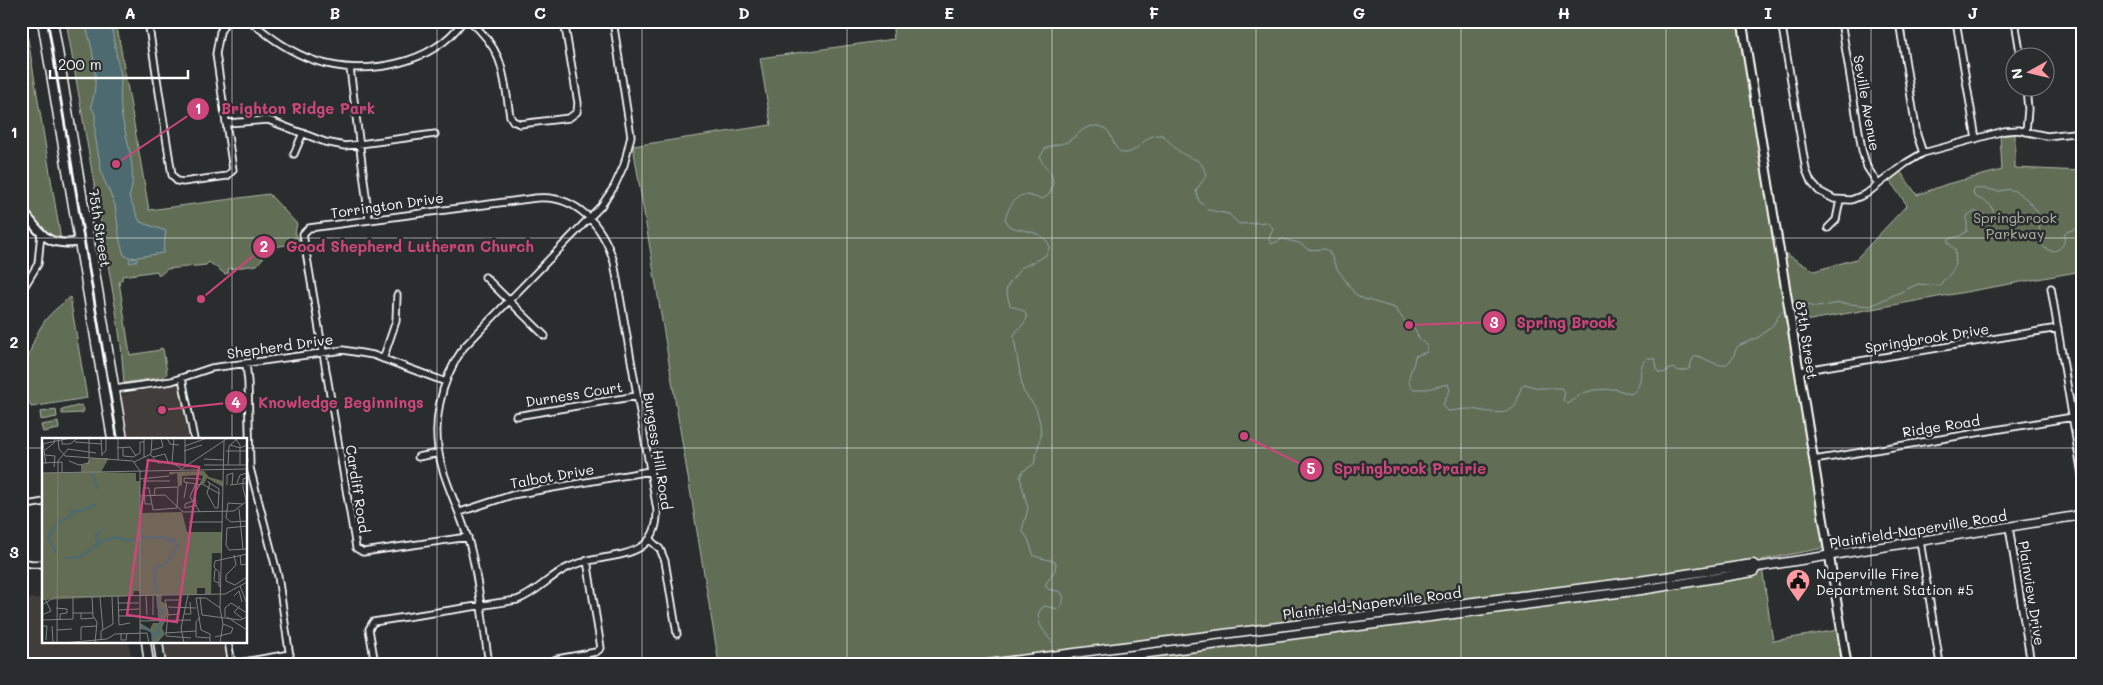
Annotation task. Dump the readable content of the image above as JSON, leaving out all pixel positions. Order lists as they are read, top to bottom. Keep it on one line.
{"streets":{"main road":["75th Street","Plainfield-Naperville Road"],"street":["Seville Avenue","Torrington Drive","Springbrook Drive","87th Street","Shepherd Drive","Durness Court","Ridge Road","Burgess Hill Road","Talbot Drive","Cardiff Road","Plainview Drive"]},"crossings":[["Torrington Drive","Shepherd Drive"],["Torrington Drive","Burgess Hill Road"],["Torrington Drive","Cardiff Road"],["75th Street","Shepherd Drive"],["Springbrook Drive","87th Street"],["87th Street","Ridge Road"],["87th Street","Plainfield-Naperville Road"],["Shepherd Drive","Cardiff Road"],["Durness Court","Burgess Hill Road"],["Burgess Hill Road","Talbot Drive"],["Plainfield-Naperville Road","Plainview Drive"]],"parks":["Springbrook Parkway"],"places":{"other":["Brighton Ridge Park","Good Shepherd Lutheran Church","Spring Brook","Knowledge Beginnings","Springbrook Prairie"],"public building":["Naperville Fire Department Station #5"]},"scale_bar":"200 m","north":"left","grid":{"columns":["A","B","C","D","E","F","G","H","I","J"],"rows":["1","2","3"]}}
